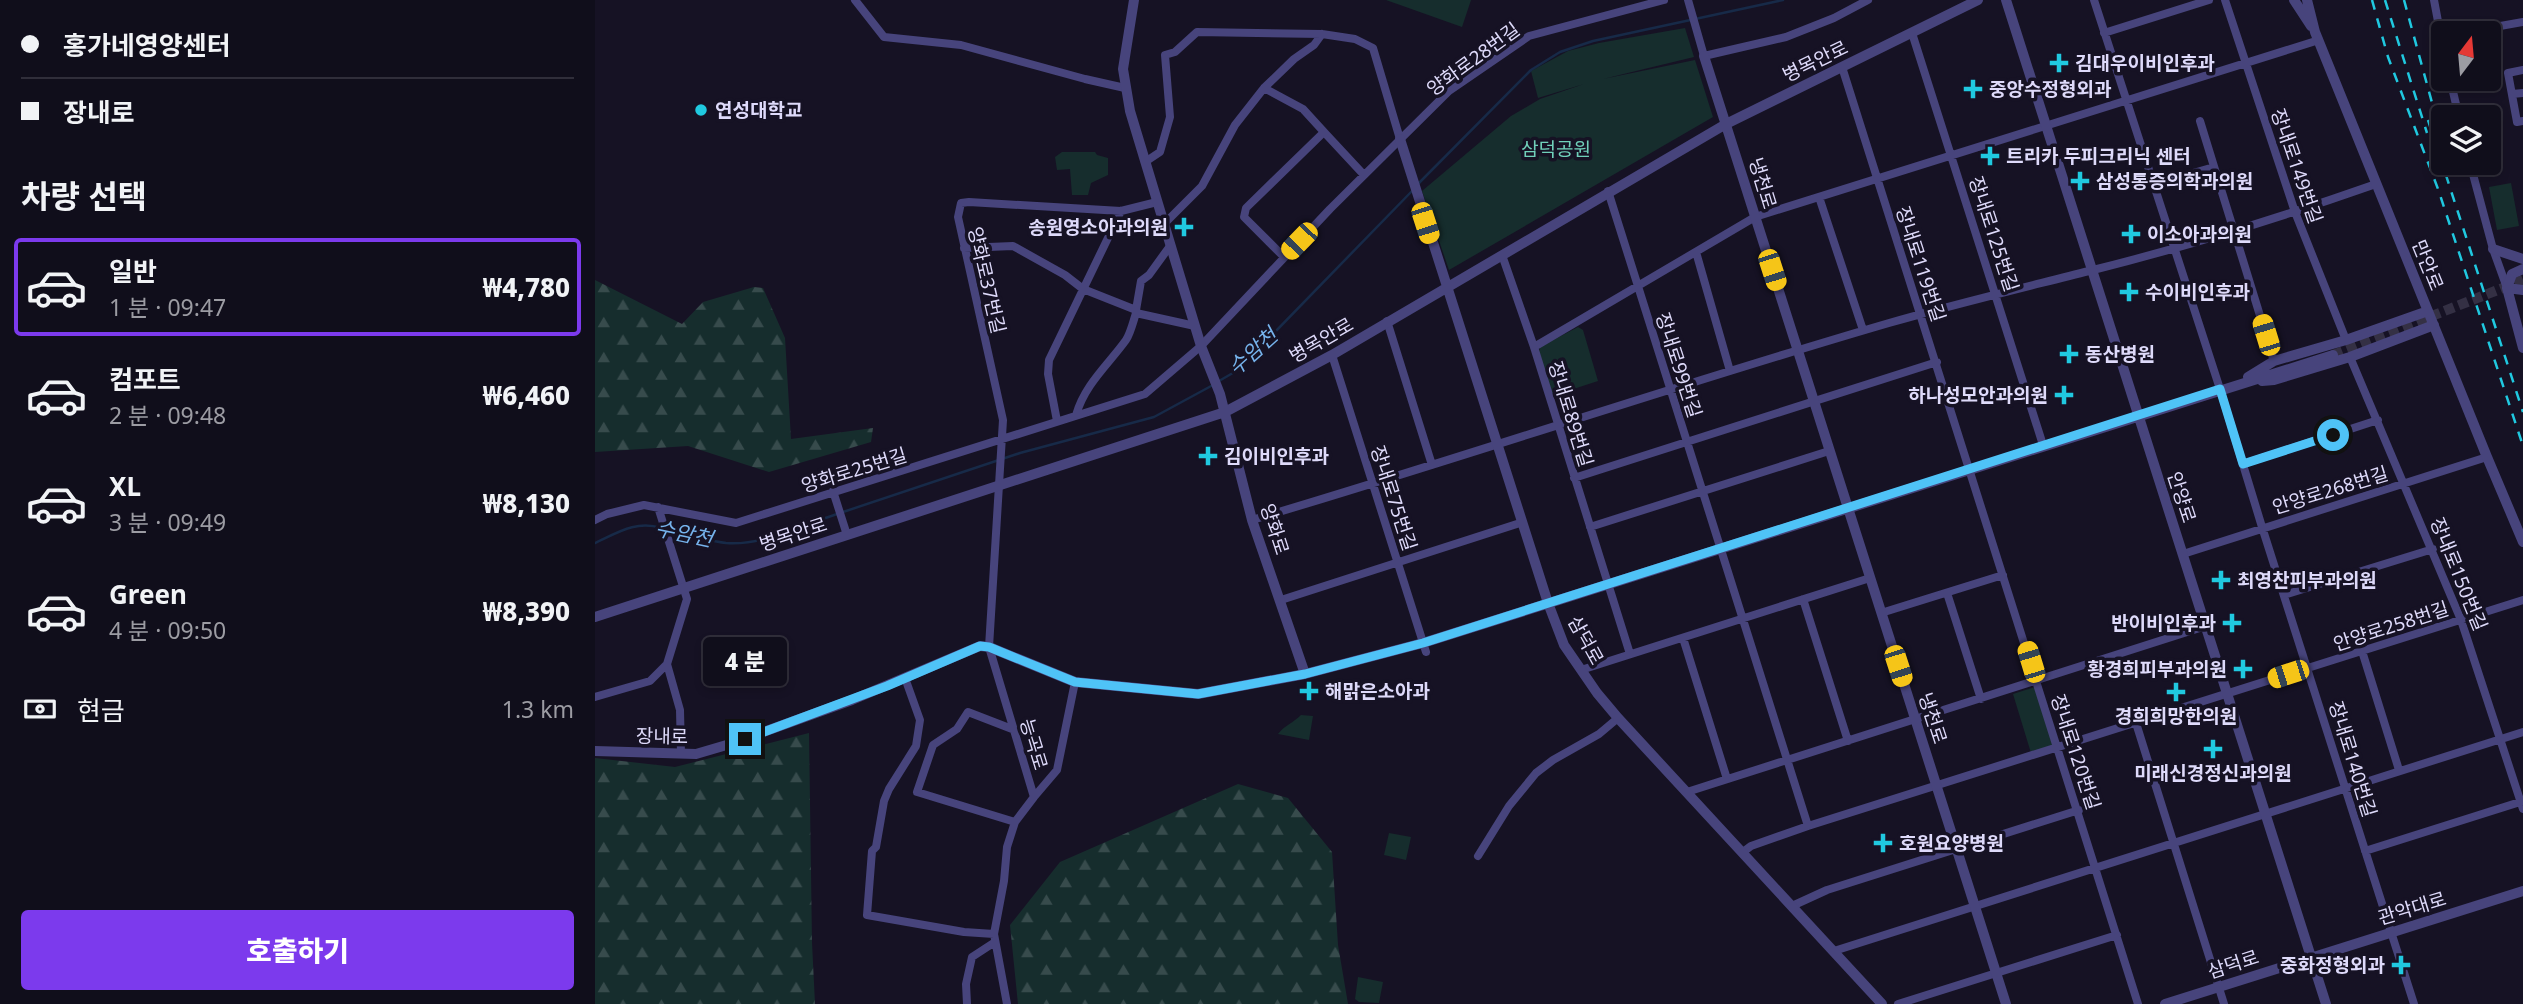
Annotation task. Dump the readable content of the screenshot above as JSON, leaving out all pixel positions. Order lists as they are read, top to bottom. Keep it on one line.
{"streets":{"street":["양화로28번길","병목안로","장내로149번길","냉천로","장내로125번길","장내로119번길","만안로","양화로37번길","장내로99번길","장내로89번길","양화로25번길","안양로268번길","안양로","장내로75번길","양화로","장내로150번길","안양로258번길","삼덕로","장내로","능곡로","장내로120번길","장내로140번길","관악대로"]},"crossings":[["양화로28번길","양화로25번길"],["양화로28번길","양화로"],["양화로28번길","삼덕로"],["병목안로","냉천로"],["병목안로","장내로125번길"],["병목안로","장내로119번길"],["병목안로","장내로99번길"],["병목안로","장내로89번길"],["병목안로","장내로75번길"],["병목안로","양화로"],["병목안로","삼덕로"],["병목안로","능곡로"],["냉천로","안양로258번길"],["장내로119번길","장내로120번길"],["만안로","안양로268번길"],["양화로37번길","양화로25번길"],["양화로37번길","능곡로"],["장내로99번길","안양로258번길"],["양화로25번길","양화로"],["안양로268번길","안양로"],["안양로268번길","장내로150번길"],["안양로268번길","장내로140번길"],["안양로","안양로258번길"],["안양로","삼덕로"],["안양로","관악대로"],["장내로150번길","안양로258번길"],["안양로258번길","삼덕로"],["안양로258번길","장내로120번길"],["안양로258번길","장내로140번길"],["삼덕로","관악대로"],["장내로","능곡로"],["장내로140번길","관악대로"]],"water":["수암천"],"parks":["삼덕공원"],"places":{"health":["김대우이비인후과","중앙수정형외과","트리카 두피크리닉 센터","삼성통증의학과의원","송원영소아과의원","이소아과의원","수이비인후과","동산병원","하나성모안과의원","김이비인후과","최영찬피부과의원","반이비인후과","황경희피부과의원","해맑은소아과","경희희망한의원","미래신경정신과의원","호원요양병원","중화정형외과"],"other":["연성대학교"]},"north":"top","page":{"banner":["홍가네영양센터","장내로"],"heading":"차량 선택","list":[{"name":"일반","note":"1 분 · 09:47","value":"₩4,780"},{"name":"컴포트","note":"2 분 · 09:48","value":"₩6,460"},{"name":"XL","note":"3 분 · 09:49","value":"₩8,130"},{"name":"Green","note":"4 분 · 09:50","value":"₩8,390"}],"bubble":"4 분","pay":["현금","1.3 km"],"buttons":"호출하기"}}
